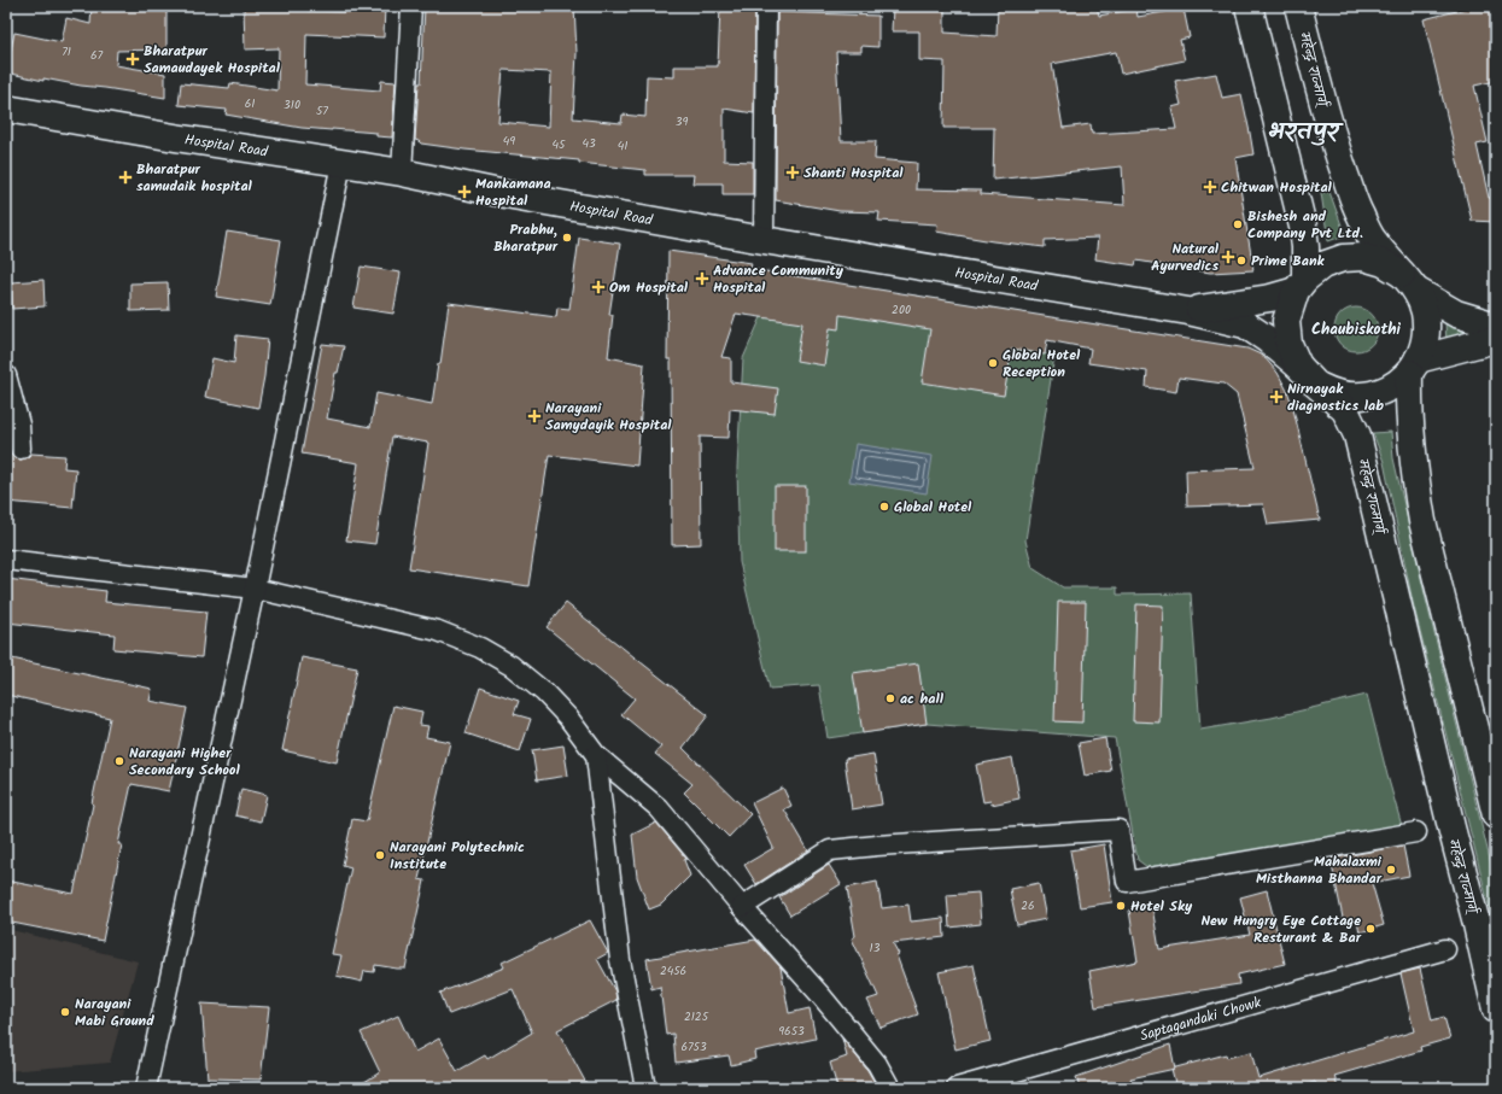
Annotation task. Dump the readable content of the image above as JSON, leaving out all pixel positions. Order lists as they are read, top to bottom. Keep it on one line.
{"streets":{"main road":["महेन्द्र राज्मार्ग्","Hospital Road"],"street":["Saptagandaki Chowk"]},"crossings":[["महेन्द्र राज्मार्ग्","Hospital Road"]],"districts":["भरतपुर","Chaubiskothi"],"places":{"health":["Bharatpur Samaudayek Hospital","Shanti Hospital","Bharatpur samudaik hospital","Chitwan Hospital","Mankamana Hospital","Natural Ayurvedics","Advance Community Hospital","Om Hospital","Nirnayak diagnostics lab","Narayani Samydayik Hospital"],"other":["Bishesh and Company Pvt Ltd.","Prabhu, Bharatpur","Prime Bank","Global Hotel Reception","Global Hotel","ac hall","Narayani Higher Secondary School","Narayani Polytechnic Institute","Mahalaxmi Misthanna Bhandar","Hotel Sky","New Hungry Eye Cottage Resturant & Bar","Narayani Mabi Ground"]},"house_numbers":["71","67","61","310","57","39","49","43","45","41","200","26","13","2456","2125","9653","6753"]}
